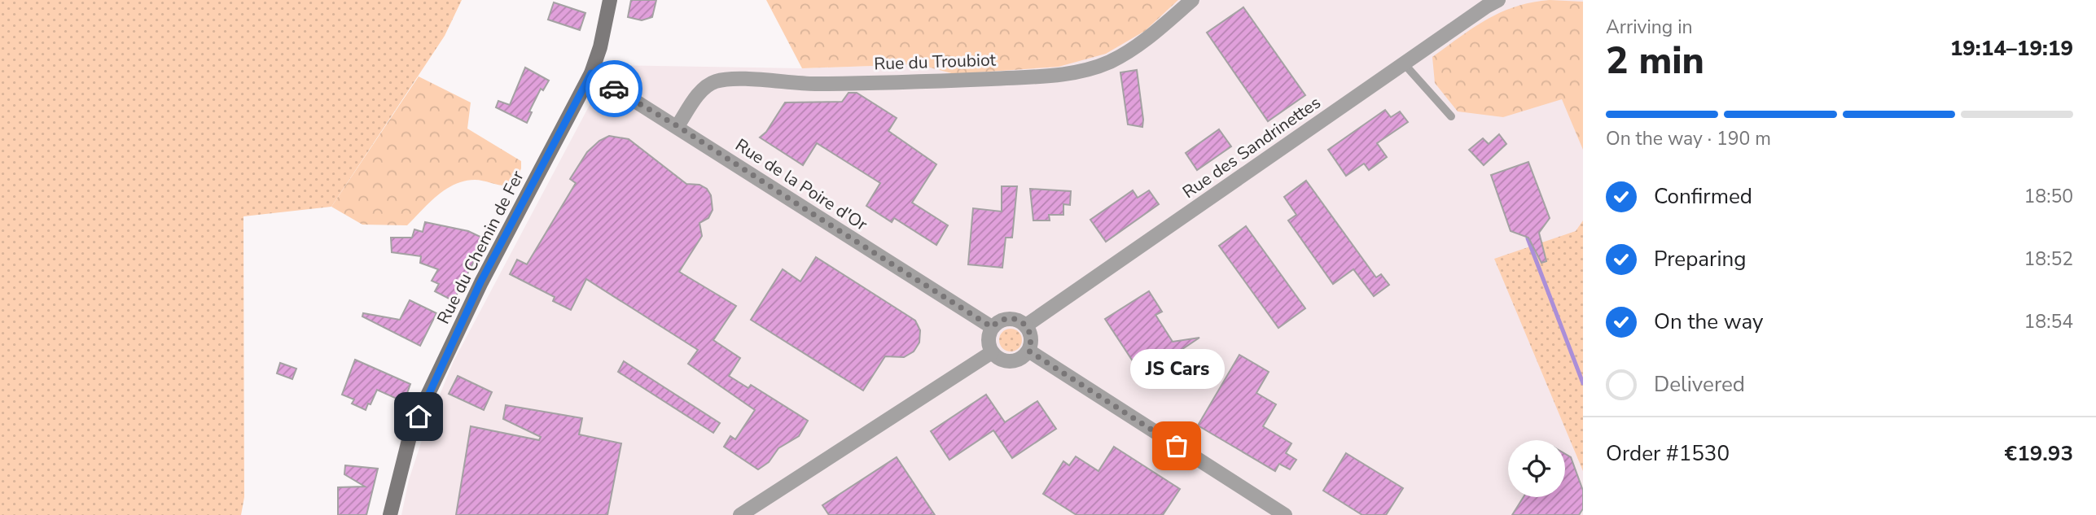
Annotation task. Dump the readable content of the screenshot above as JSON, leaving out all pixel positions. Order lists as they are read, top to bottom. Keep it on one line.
{"streets":{"main road":["Rue du Chemin de Fer"],"street":["Rue du Troubiot","Rue des Sandrinettes","Rue de la Poire d'Or"]},"crossings":[["Rue du Troubiot","Rue de la Poire d'Or"],["Rue des Sandrinettes","Rue de la Poire d'Or"],["Rue de la Poire d'Or","Rue du Chemin de Fer"]],"places":["JS Cars"],"page":{"heading":["2 min","Arriving in","19:14–19:19"],"panel":["Order #1530","€19.93"],"bar":"On the way · 190 m","list":[["Confirmed","18:50"],["Preparing","18:52"],["On the way","18:54"],"Delivered"],"bubble":"JS Cars"}}
